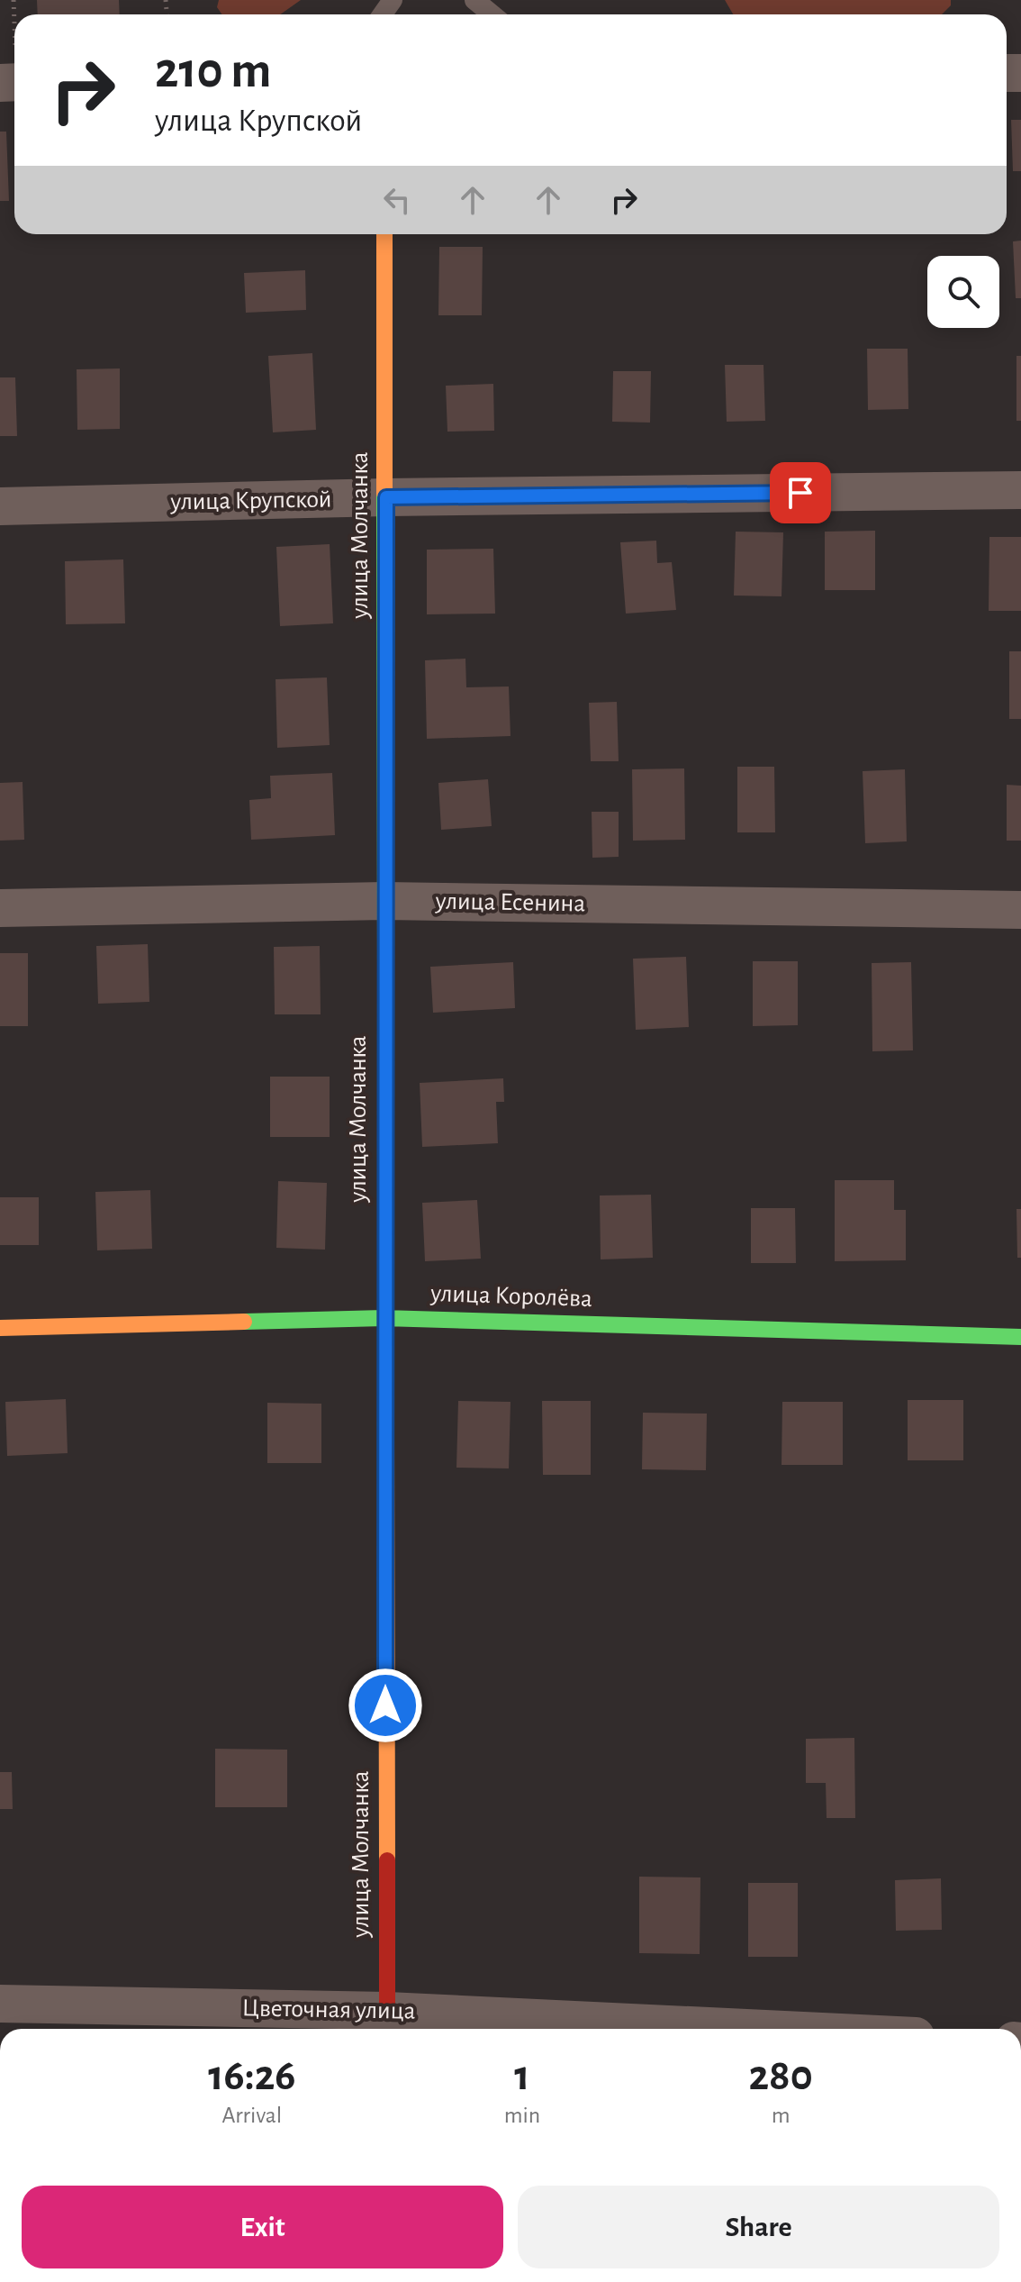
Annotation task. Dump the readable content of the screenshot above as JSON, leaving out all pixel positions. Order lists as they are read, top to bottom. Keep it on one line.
{"streets":{"street":["улица Крупской","улица Молчанка","улица Есенина","улица Королёва","Цветочная улица"]},"crossings":[["улица Крупской","улица Молчанка"],["улица Молчанка","улица Есенина"],["улица Молчанка","улица Королёва"],["улица Молчанка","Цветочная улица"]],"page":{"turn":["210 m","улица Крупской"],"eta":["16:26","Arrival","1","min","280","m"],"buttons":["Exit","Share"]}}
